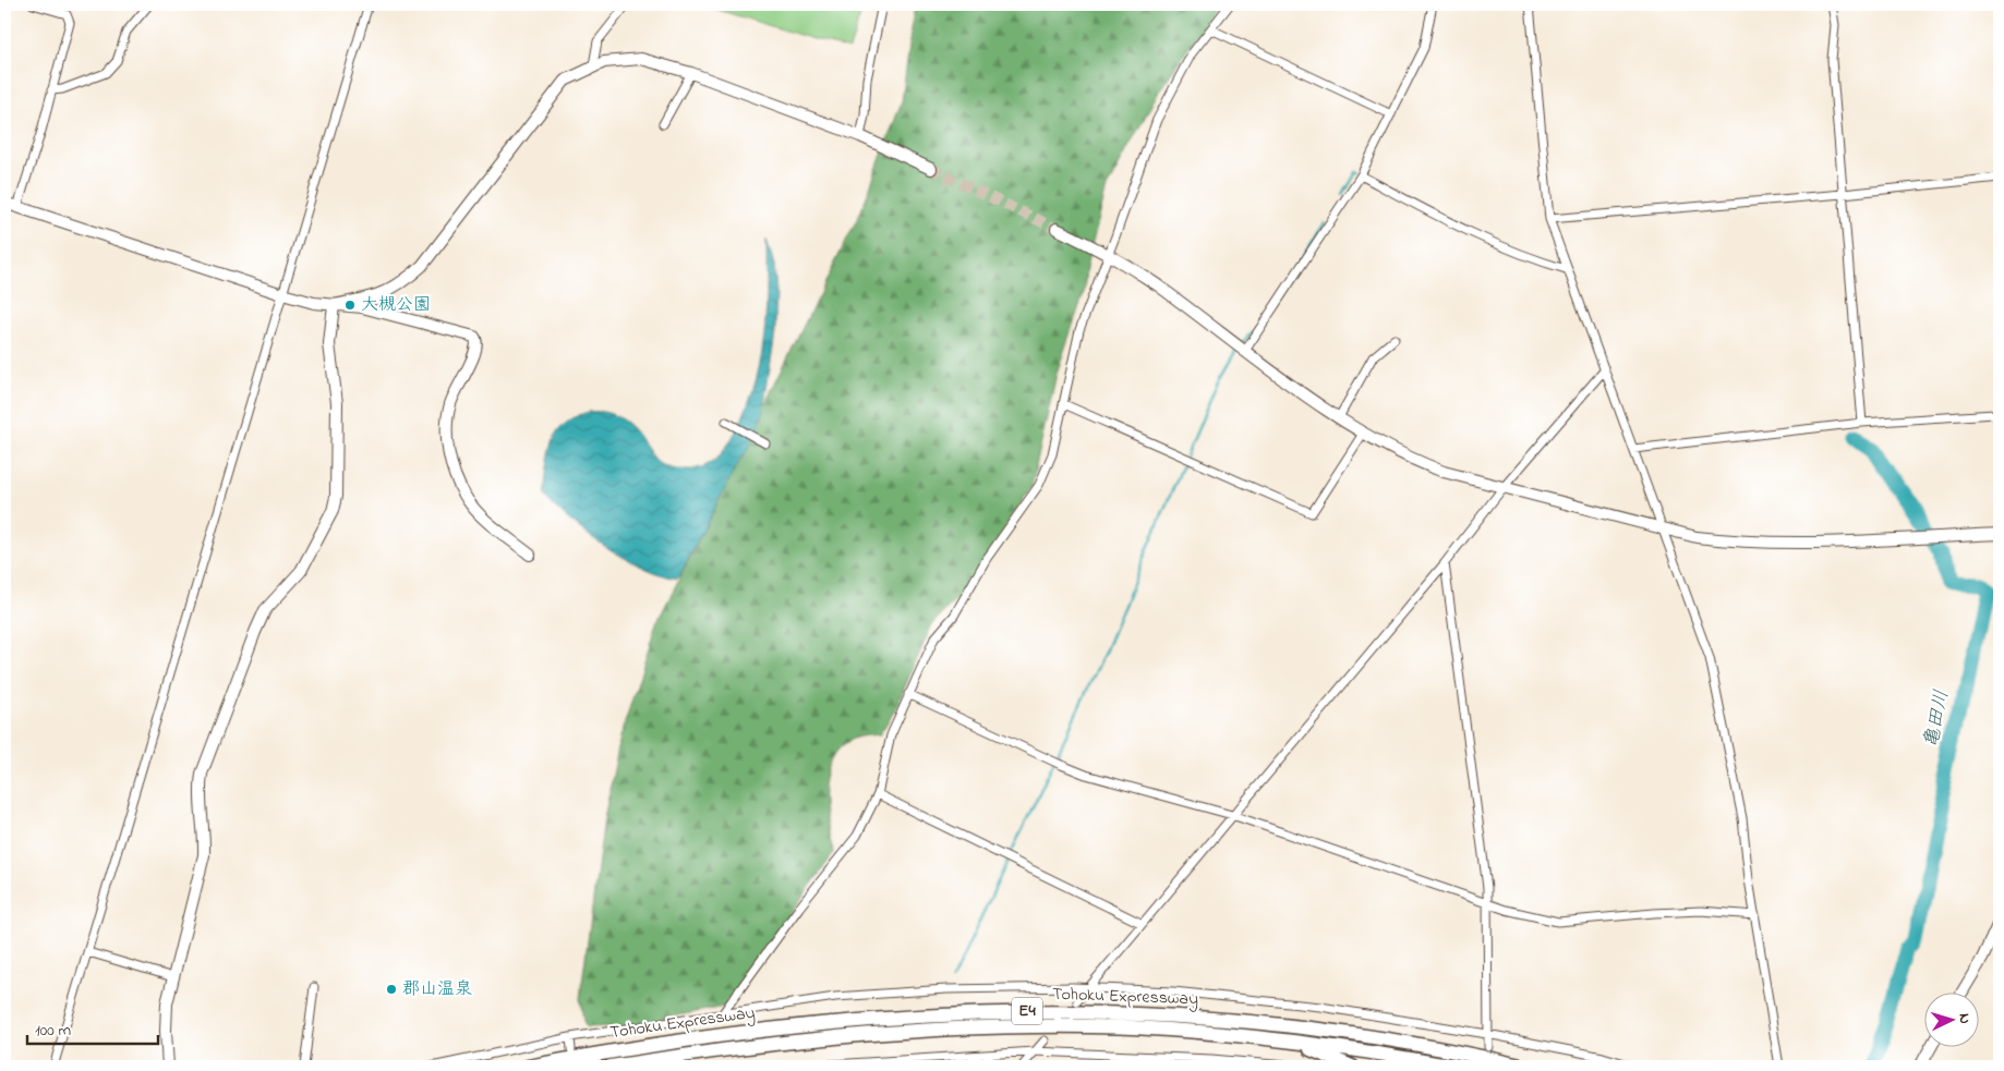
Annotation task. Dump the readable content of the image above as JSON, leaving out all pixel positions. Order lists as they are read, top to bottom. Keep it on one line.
{"streets":{"highway":["Tohoku Expressway","E4"]},"water":["亀田川"],"places":["大槻公園","郡山温泉"],"scale_bar":"100 m","north":"right"}
